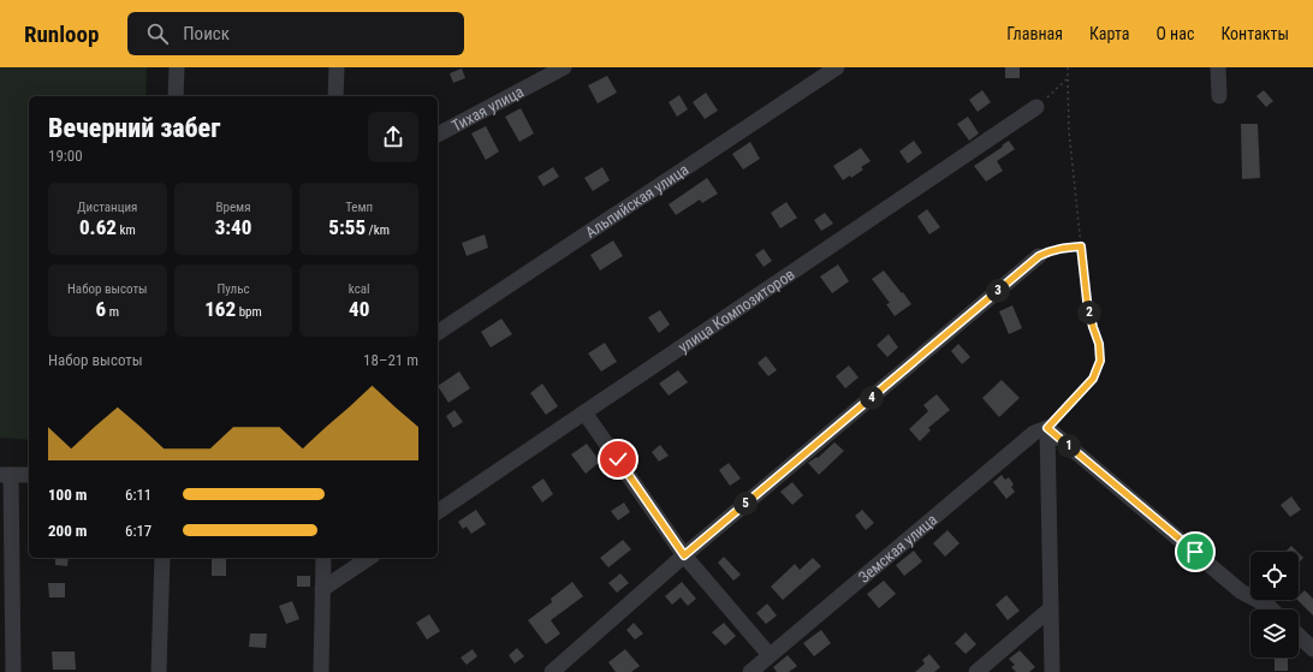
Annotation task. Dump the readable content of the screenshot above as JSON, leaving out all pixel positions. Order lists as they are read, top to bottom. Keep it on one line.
{"streets":{"street":["Тихая улица","Альпийская улица","улица Композиторов","Земская улица"]},"page":{"header":"Runloop","search":"Поиск","nav":["Главная","Карта","О нас","Контакты"],"heading":["Вечерний забег","19:00"],"stats":[["Дистанция","0.62 km"],["Время","3:40"],["Темп","5:55 /km"],["Набор высоты","6 m"],["Пульс","162 bpm"],["kcal","40"]],"pins":["3","2","4","1","5"],"chart":["Набор высоты","18–21 m"],"list":[{"name":"100 m","note":"6:11"},{"name":"200 m","note":"6:17"}]}}
